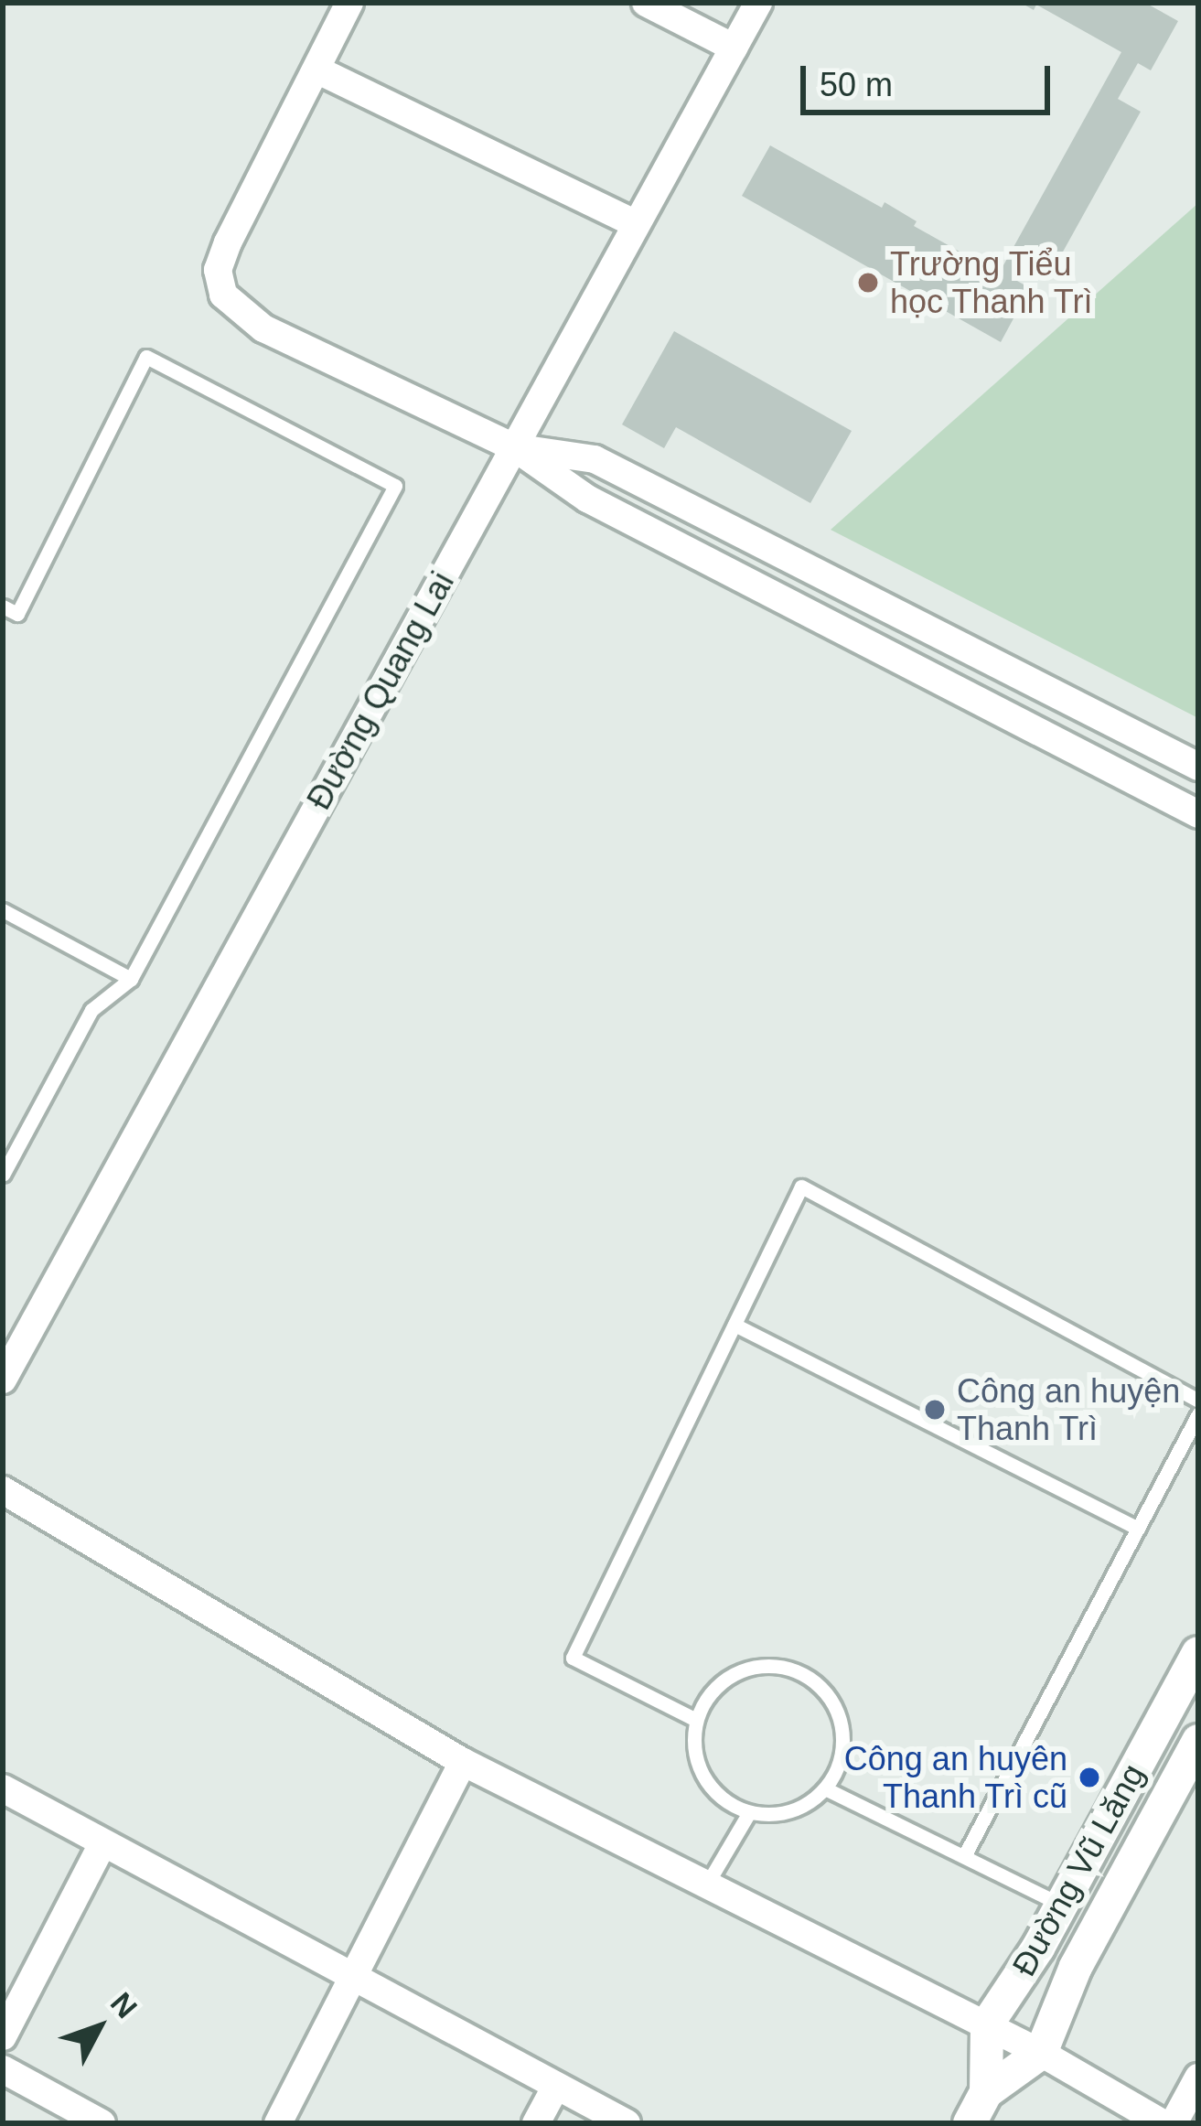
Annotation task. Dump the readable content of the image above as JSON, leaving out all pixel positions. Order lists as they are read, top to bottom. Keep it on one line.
{"streets":{"main road":["Đường Vũ Lăng"],"street":["Đường Quang Lai"]},"places":["Trường Tiểu học Thanh Trì","Công an huyện Thanh Trì","Công an huyên Thanh Trì cũ"],"scale_bar":"50 m","north":"top right"}
